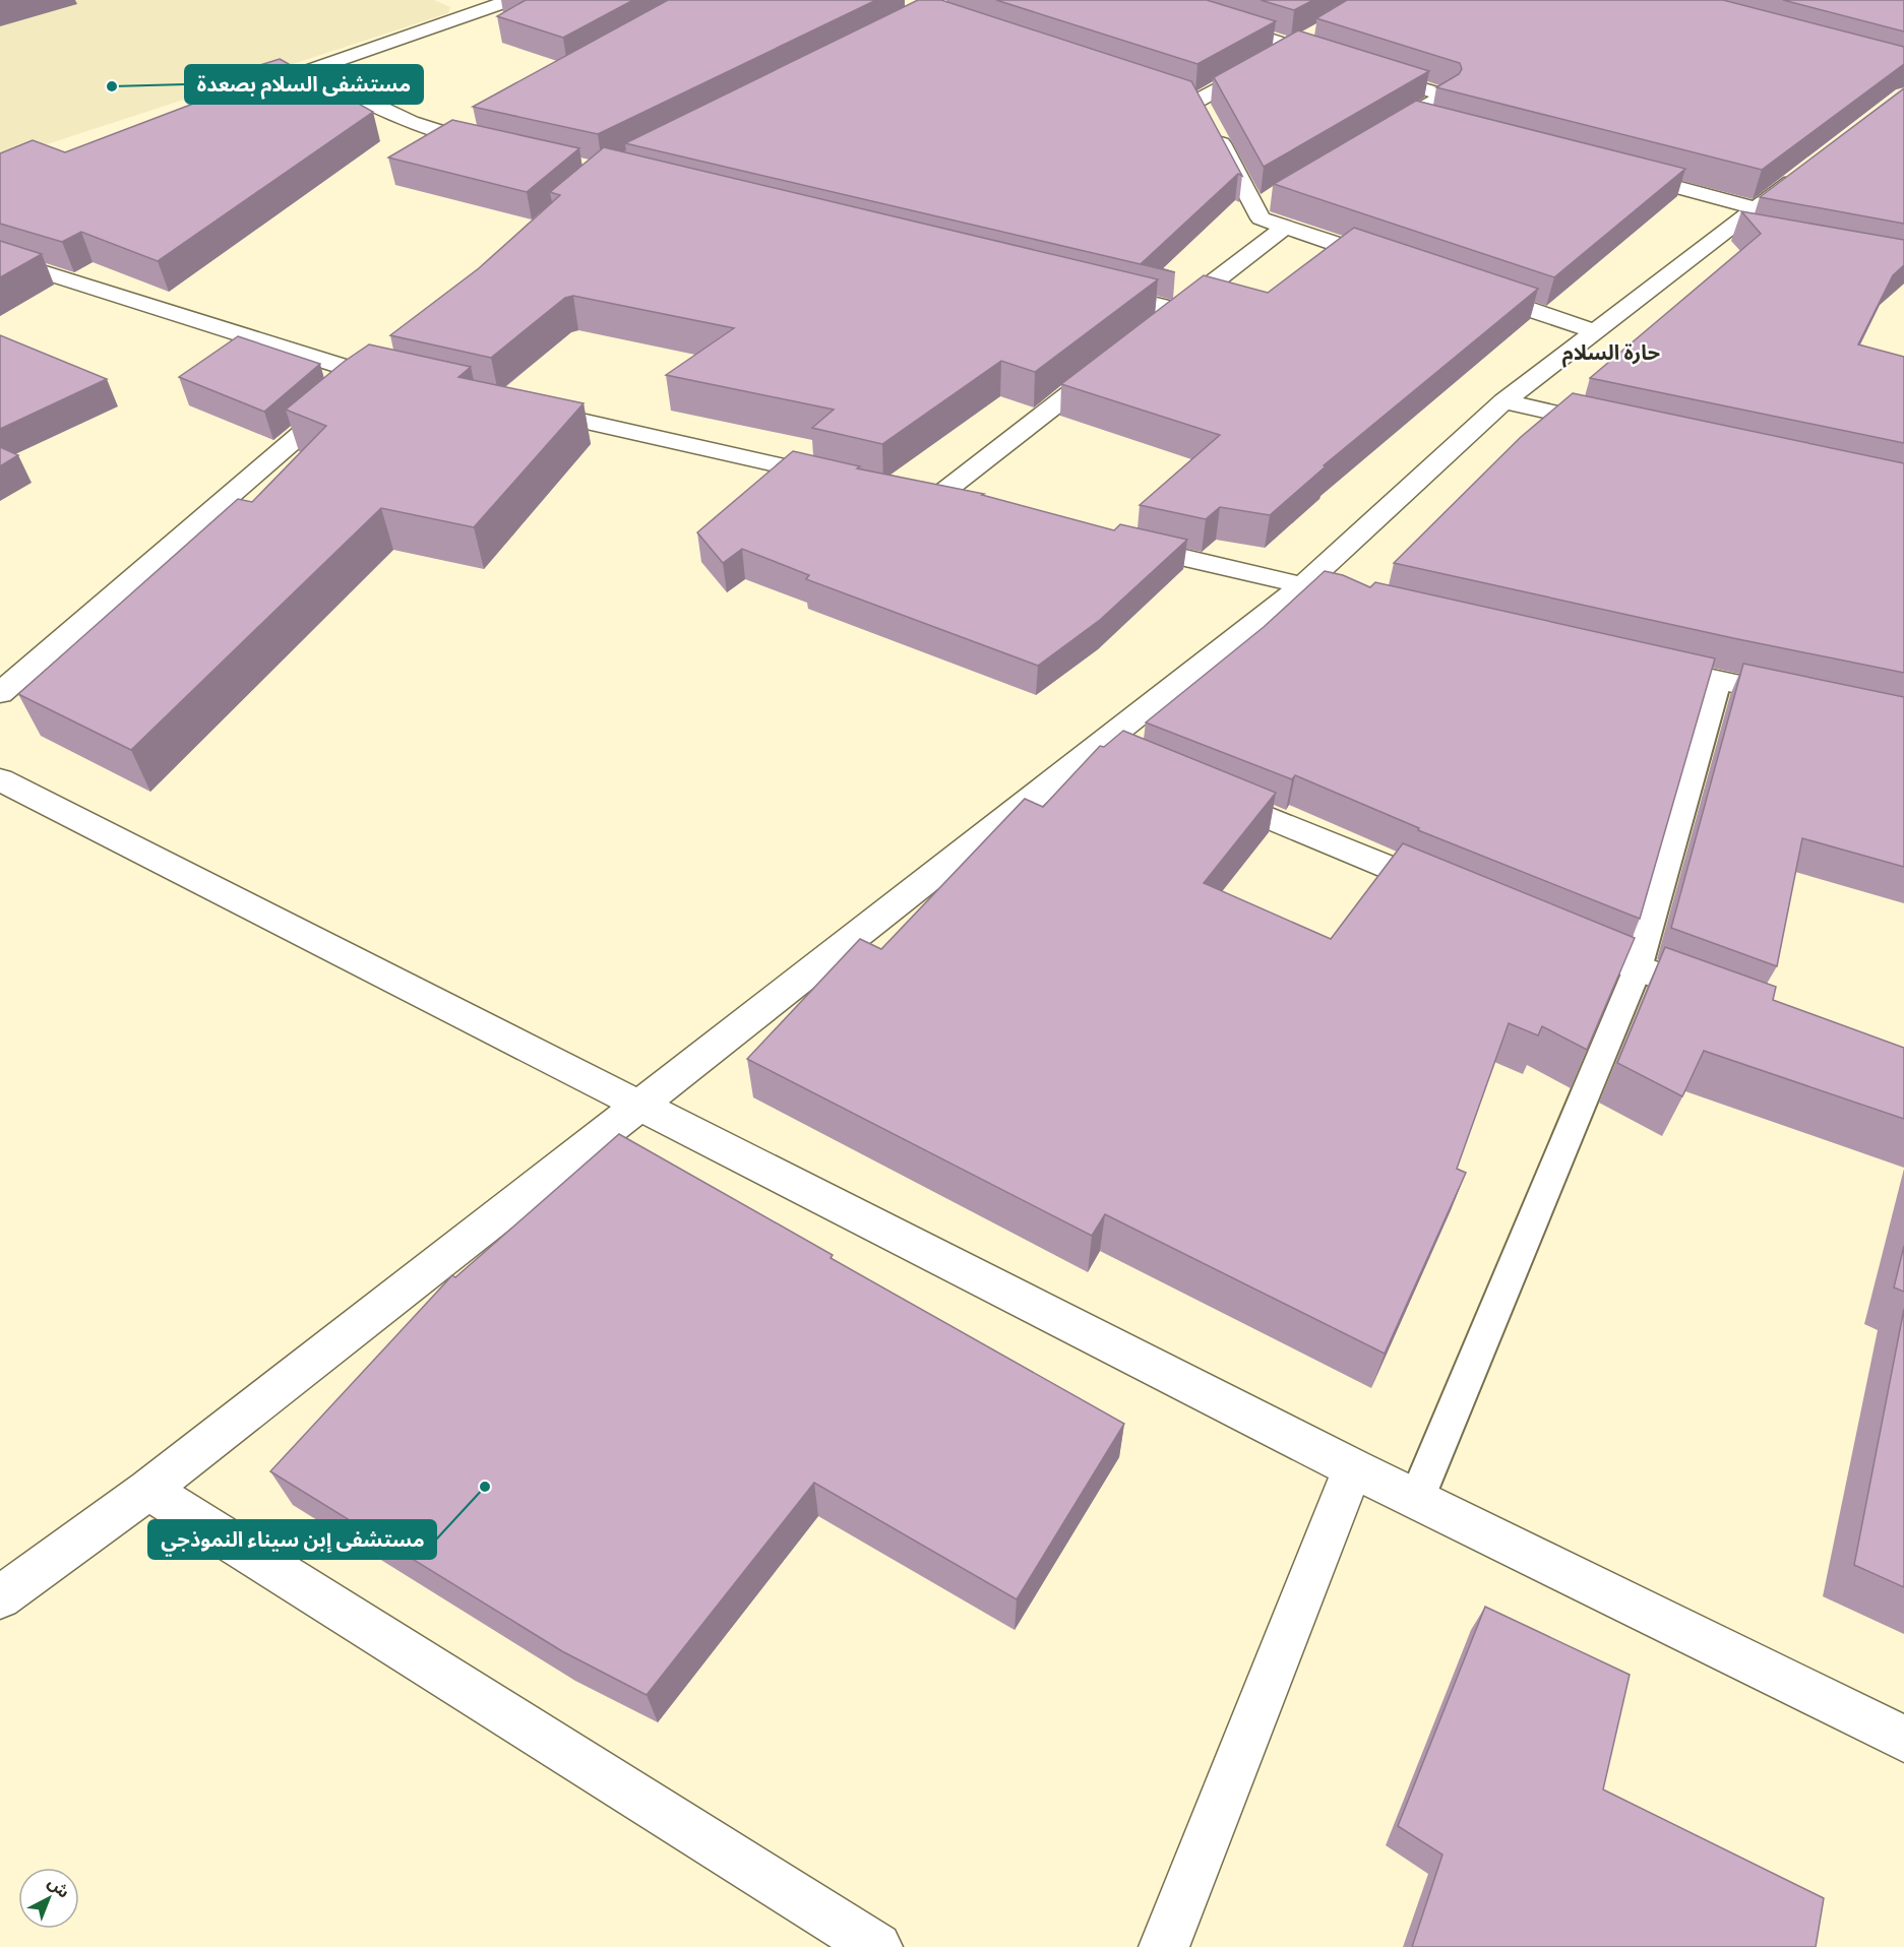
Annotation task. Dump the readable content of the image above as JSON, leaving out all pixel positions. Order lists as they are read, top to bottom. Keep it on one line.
{"districts":["حارة السلام"],"places":["مستشفى السلام بصعدة","مستشفى إبن سيناء النموذجي"],"north":"top right"}
